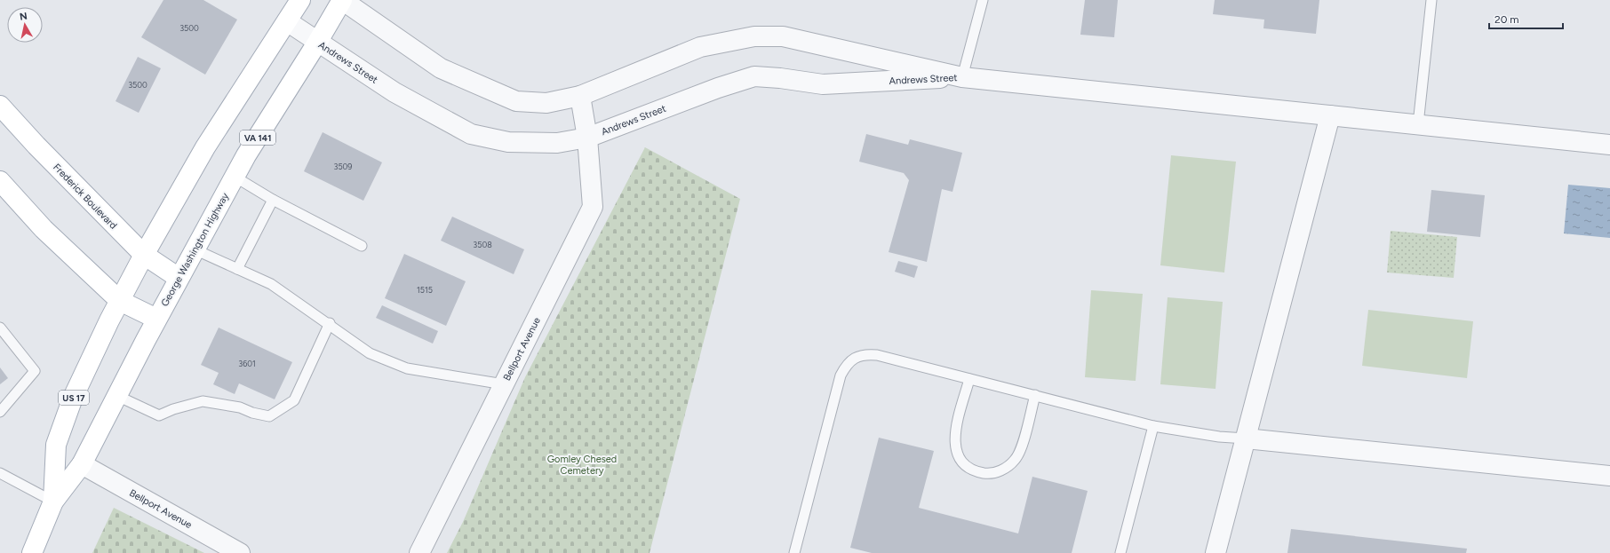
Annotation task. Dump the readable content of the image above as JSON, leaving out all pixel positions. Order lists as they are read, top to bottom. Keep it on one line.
{"streets":{"main road":["VA 141","Frederick Boulevard","George Washington Highway","US 17"],"street":["Andrews Street","Bellport Avenue"]},"crossings":[["Andrews Street","George Washington Highway"],["Andrews Street","Bellport Avenue"],["Frederick Boulevard","George Washington Highway"],["George Washington Highway","Bellport Avenue"]],"parks":["Gomley Chesed Cemetery"],"house_numbers":["3500","3500","3509","3508","1515","3601"],"scale_bar":"20 m","north":"top"}
